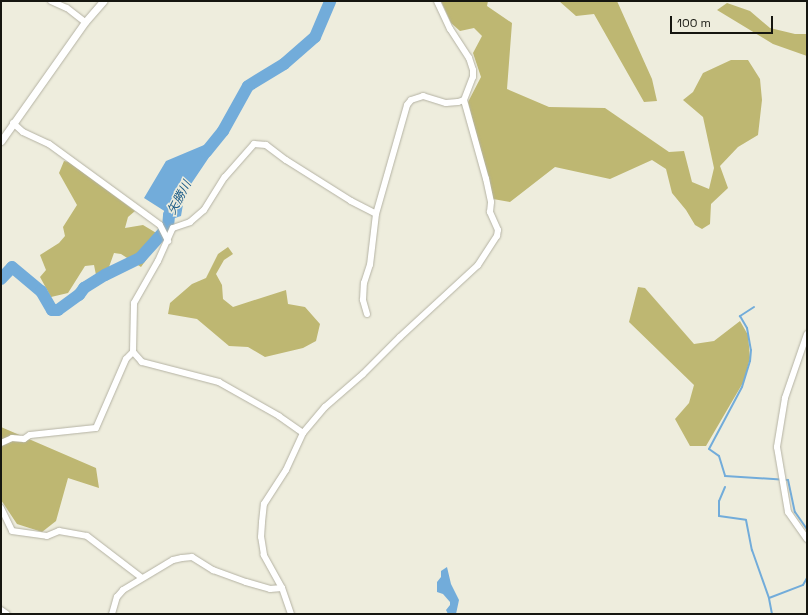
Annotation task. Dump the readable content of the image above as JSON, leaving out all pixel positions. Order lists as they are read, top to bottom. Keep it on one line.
{"water":["矢勝川"],"scale_bar":"100 m"}
